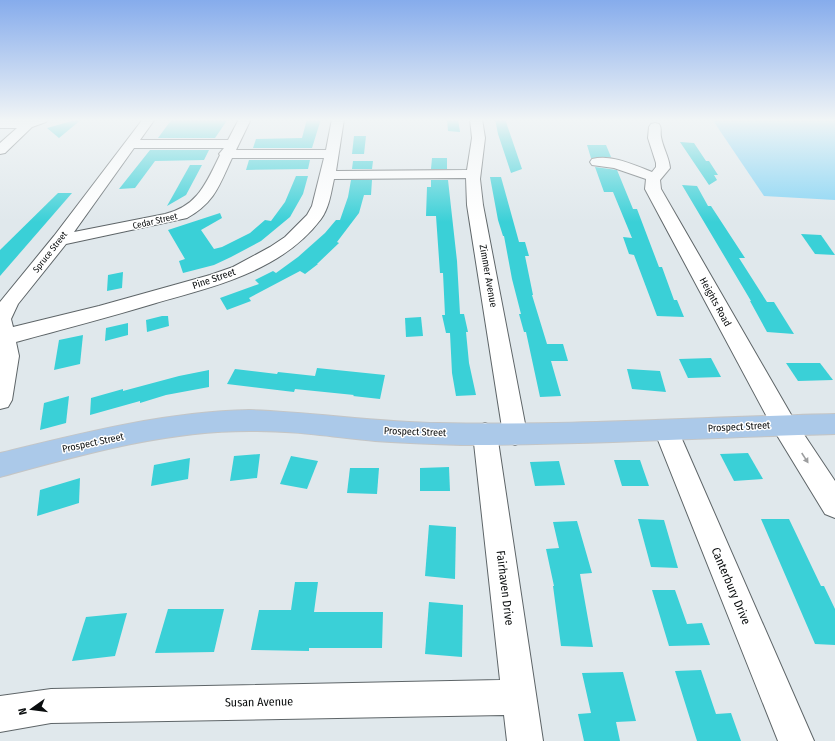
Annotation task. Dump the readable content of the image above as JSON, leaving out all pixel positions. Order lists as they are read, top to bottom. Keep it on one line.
{"streets":{"main road":["Prospect Street"],"street":["Cedar Street","Spruce Street","Zimmer Avenue","Pine Street","Heights Road","Canterbury Drive","Fairhaven Drive","Susan Avenue"]},"crossings":[["Cedar Street","Spruce Street"],["Spruce Street","Pine Street"],["Zimmer Avenue","Prospect Street"],["Heights Road","Prospect Street"],["Prospect Street","Canterbury Drive"],["Prospect Street","Fairhaven Drive"],["Fairhaven Drive","Susan Avenue"]],"north":"left"}
